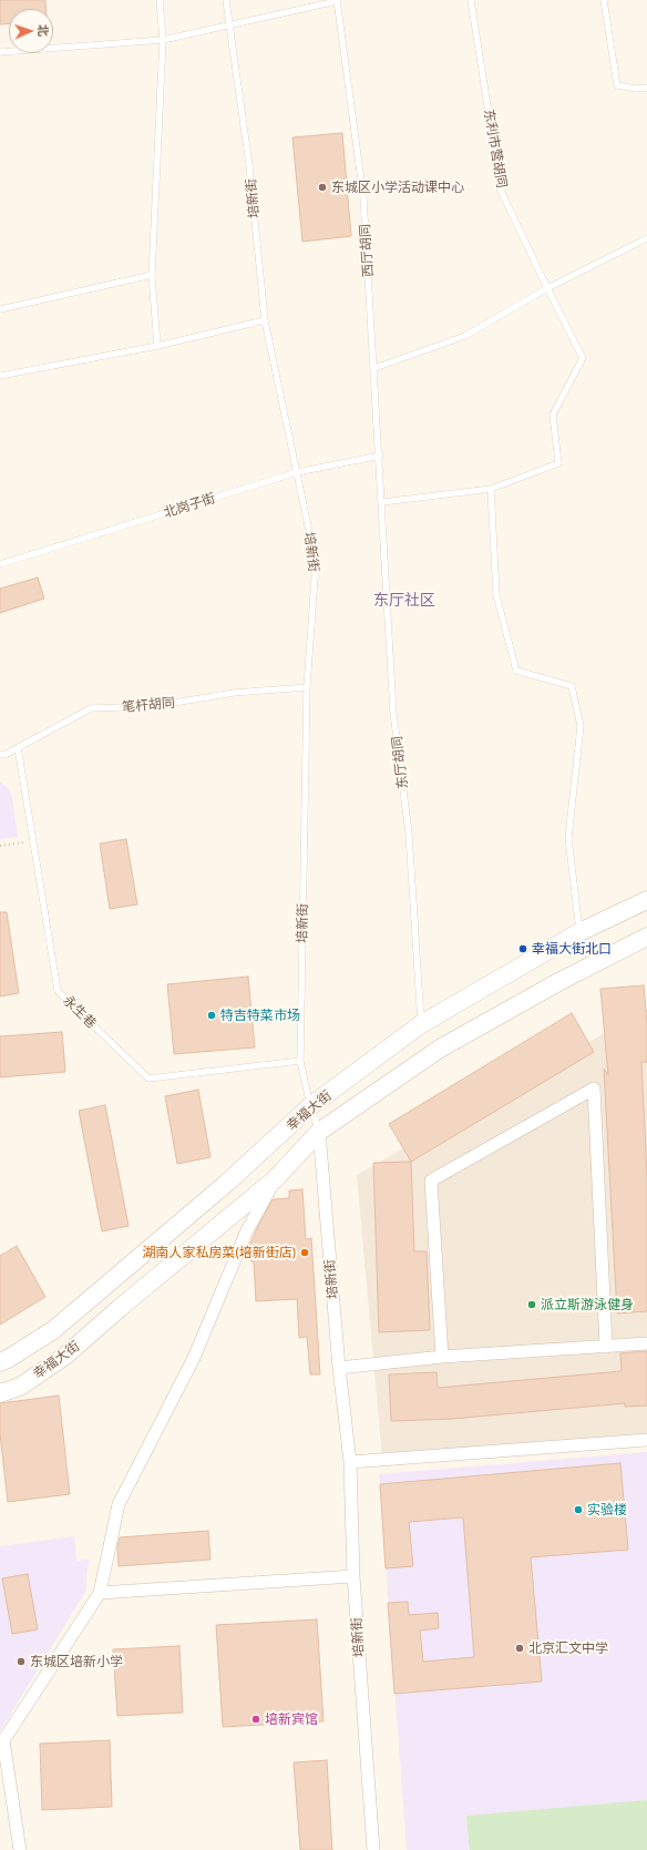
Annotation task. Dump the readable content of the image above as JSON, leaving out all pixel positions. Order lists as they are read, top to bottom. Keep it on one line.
{"streets":{"main road":["幸福大街"],"street":["培新街"],"lane":["东利市营胡同","西厅胡同","北岗子街","笔杆胡同","东厅胡同","永生巷"]},"crossings":[["培新街","北岗子街"],["培新街","笔杆胡同"],["培新街","永生巷"],["培新街","幸福大街"],["西厅胡同","北岗子街"],["西厅胡同","东厅胡同"],["笔杆胡同","永生巷"],["东厅胡同","幸福大街"]],"districts":["东厅社区"],"places":["东城区小学活动课中心","幸福大街北口","特吉特菜市场","湖南人家私房菜(培新街店)","派立斯游泳健身","实验楼","北京汇文中学","东城区培新小学","培新宾馆"],"north":"right"}
